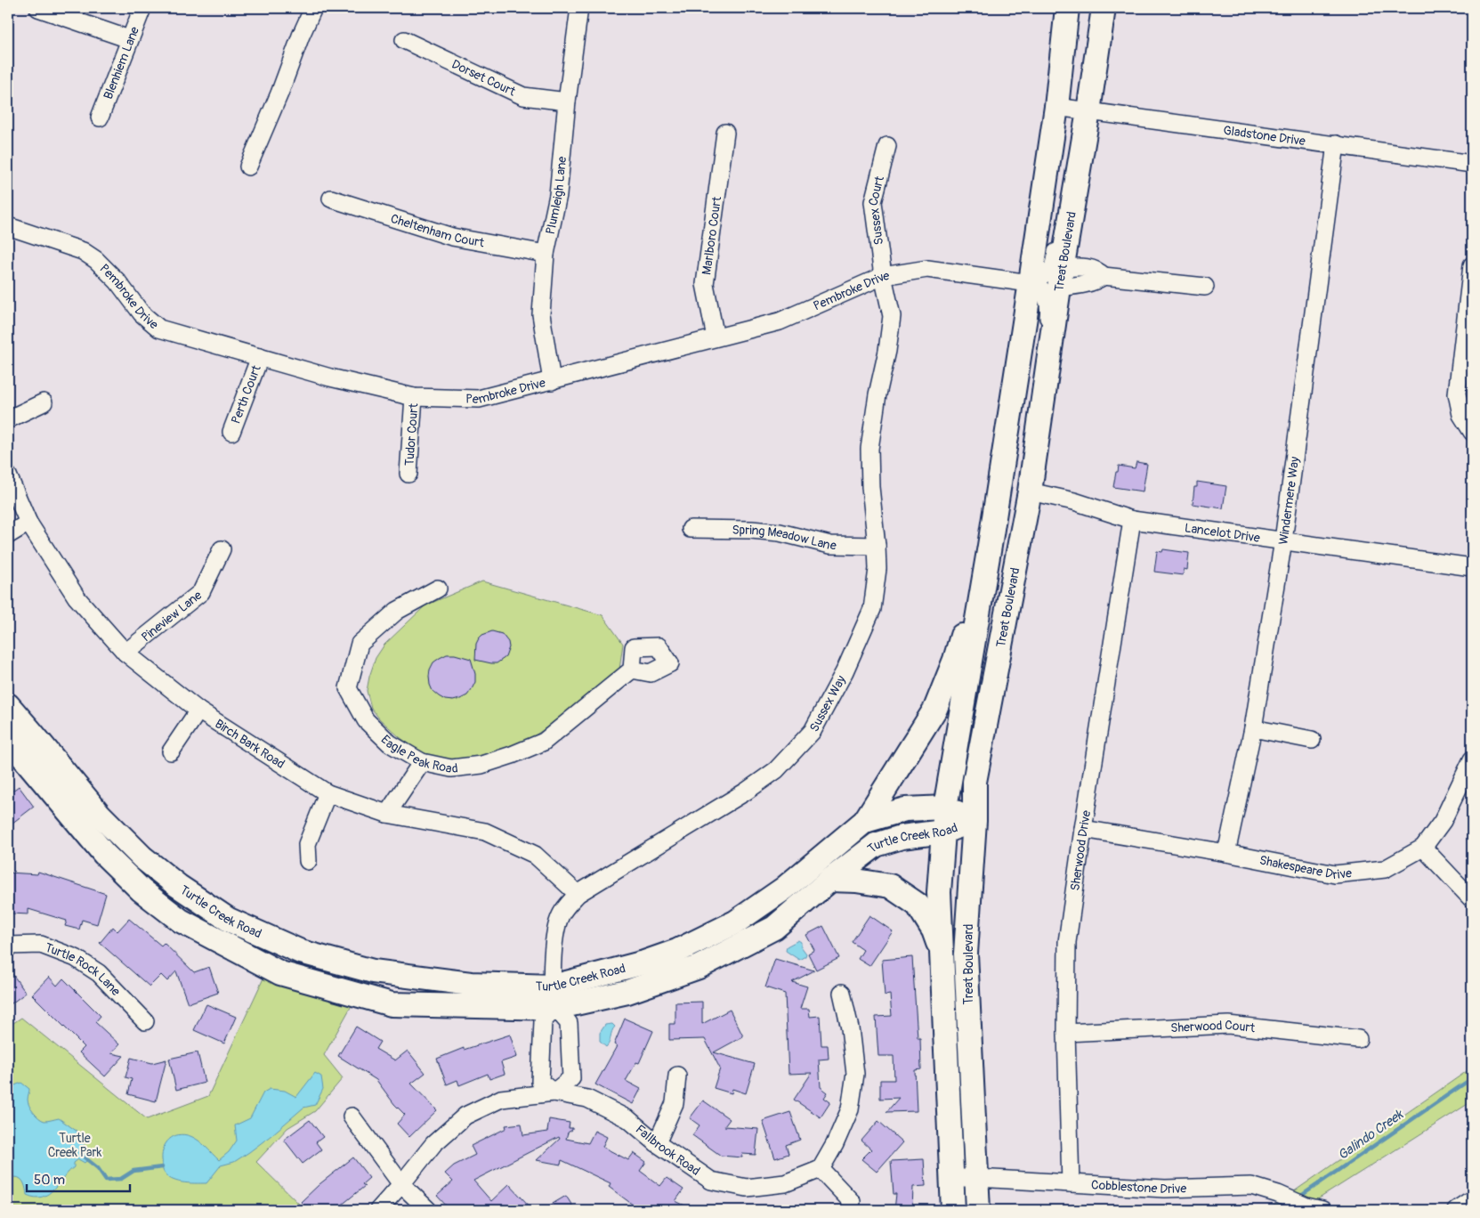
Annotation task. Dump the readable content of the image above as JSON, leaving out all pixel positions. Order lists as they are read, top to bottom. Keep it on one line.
{"streets":{"main road":["Treat Boulevard","Turtle Creek Road"],"street":["Blenhiem Lane","Dorset Court","Gladstone Drive","Plumleigh Lane","Sussex Court","Cheltenham Court","Marlboro Court","Pembroke Drive","Perth Court","Tudor Court","Windermere Way","Lancelot Drive","Spring Meadow Lane","Pineview Lane","Sussex Way","Birch Bark Road","Eagle Peak Road","Sherwood Drive","Shakespeare Drive","Turtle Rock Lane","Sherwood Court","Fallbrook Road","Cobblestone Drive"]},"crossings":[["Dorset Court","Plumleigh Lane"],["Gladstone Drive","Treat Boulevard"],["Gladstone Drive","Windermere Way"],["Plumleigh Lane","Cheltenham Court"],["Plumleigh Lane","Pembroke Drive"],["Sussex Court","Pembroke Drive"],["Sussex Court","Sussex Way"],["Marlboro Court","Pembroke Drive"],["Treat Boulevard","Pembroke Drive"],["Treat Boulevard","Lancelot Drive"],["Treat Boulevard","Turtle Creek Road"],["Treat Boulevard","Cobblestone Drive"],["Pembroke Drive","Perth Court"],["Pembroke Drive","Tudor Court"],["Pembroke Drive","Sussex Way"],["Windermere Way","Lancelot Drive"],["Windermere Way","Shakespeare Drive"],["Lancelot Drive","Sherwood Drive"],["Spring Meadow Lane","Sussex Way"],["Pineview Lane","Birch Bark Road"],["Sussex Way","Birch Bark Road"],["Sussex Way","Turtle Creek Road"],["Sherwood Drive","Shakespeare Drive"],["Sherwood Drive","Sherwood Court"],["Sherwood Drive","Cobblestone Drive"]],"water":["Galindo Creek"],"parks":["Turtle Creek Park"],"scale_bar":"50 m"}
